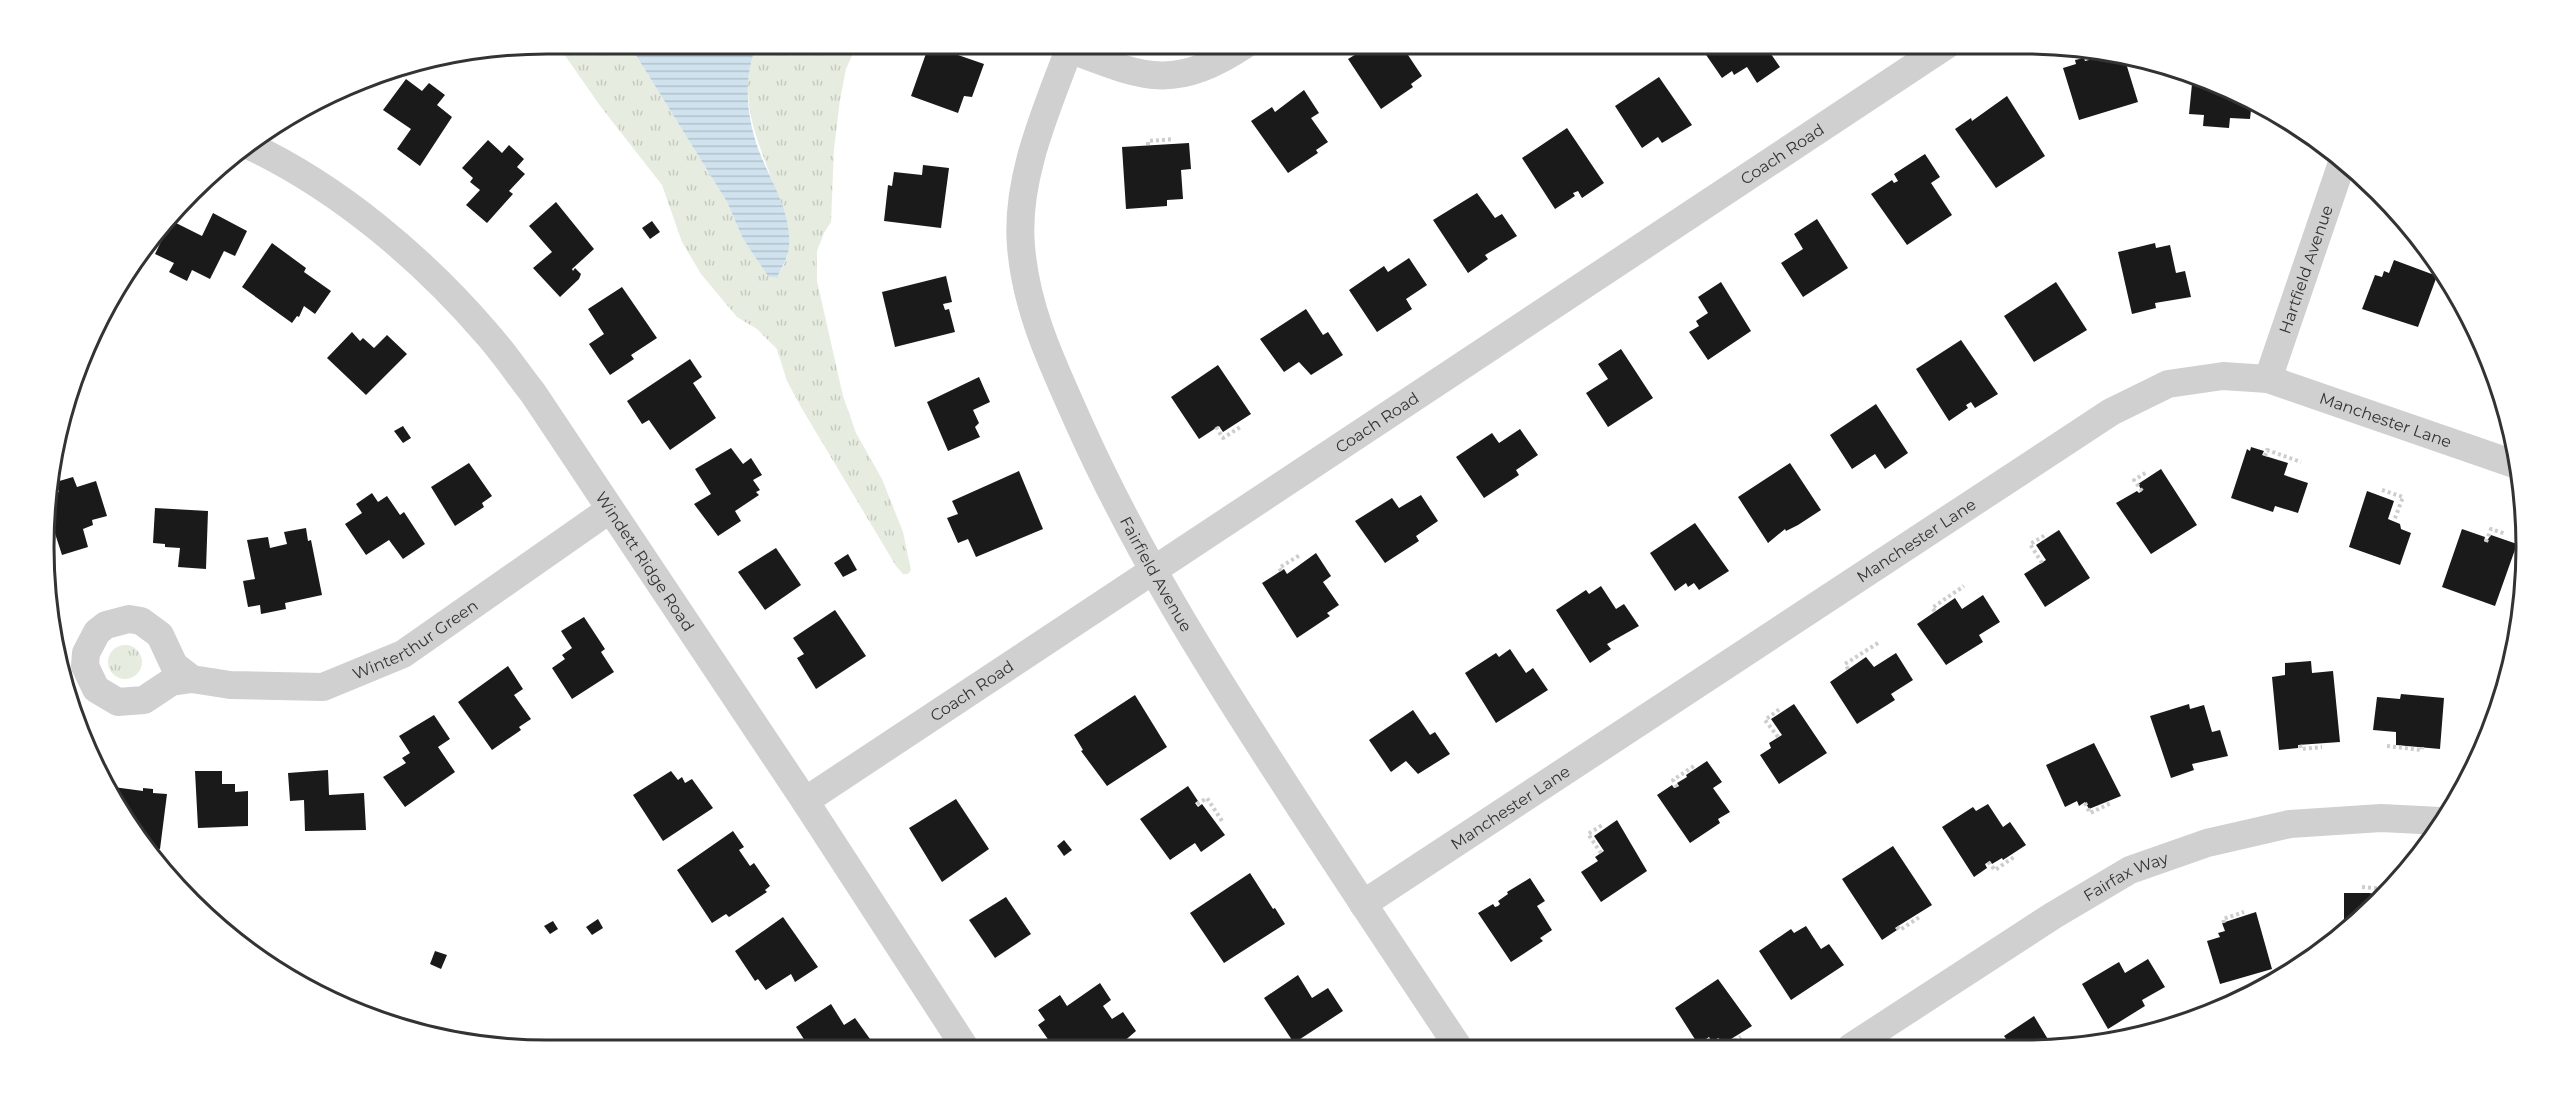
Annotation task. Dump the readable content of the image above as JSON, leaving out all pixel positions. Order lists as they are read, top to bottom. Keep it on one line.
{"streets":{"street":["Coach Road","Hartfield Avenue","Manchester Lane","Windett Ridge Road","Fairfield Avenue","Winterthur Green","Fairfax Way"]},"crossings":[["Coach Road","Windett Ridge Road"],["Coach Road","Fairfield Avenue"],["Hartfield Avenue","Manchester Lane"],["Manchester Lane","Fairfield Avenue"],["Windett Ridge Road","Winterthur Green"]]}
